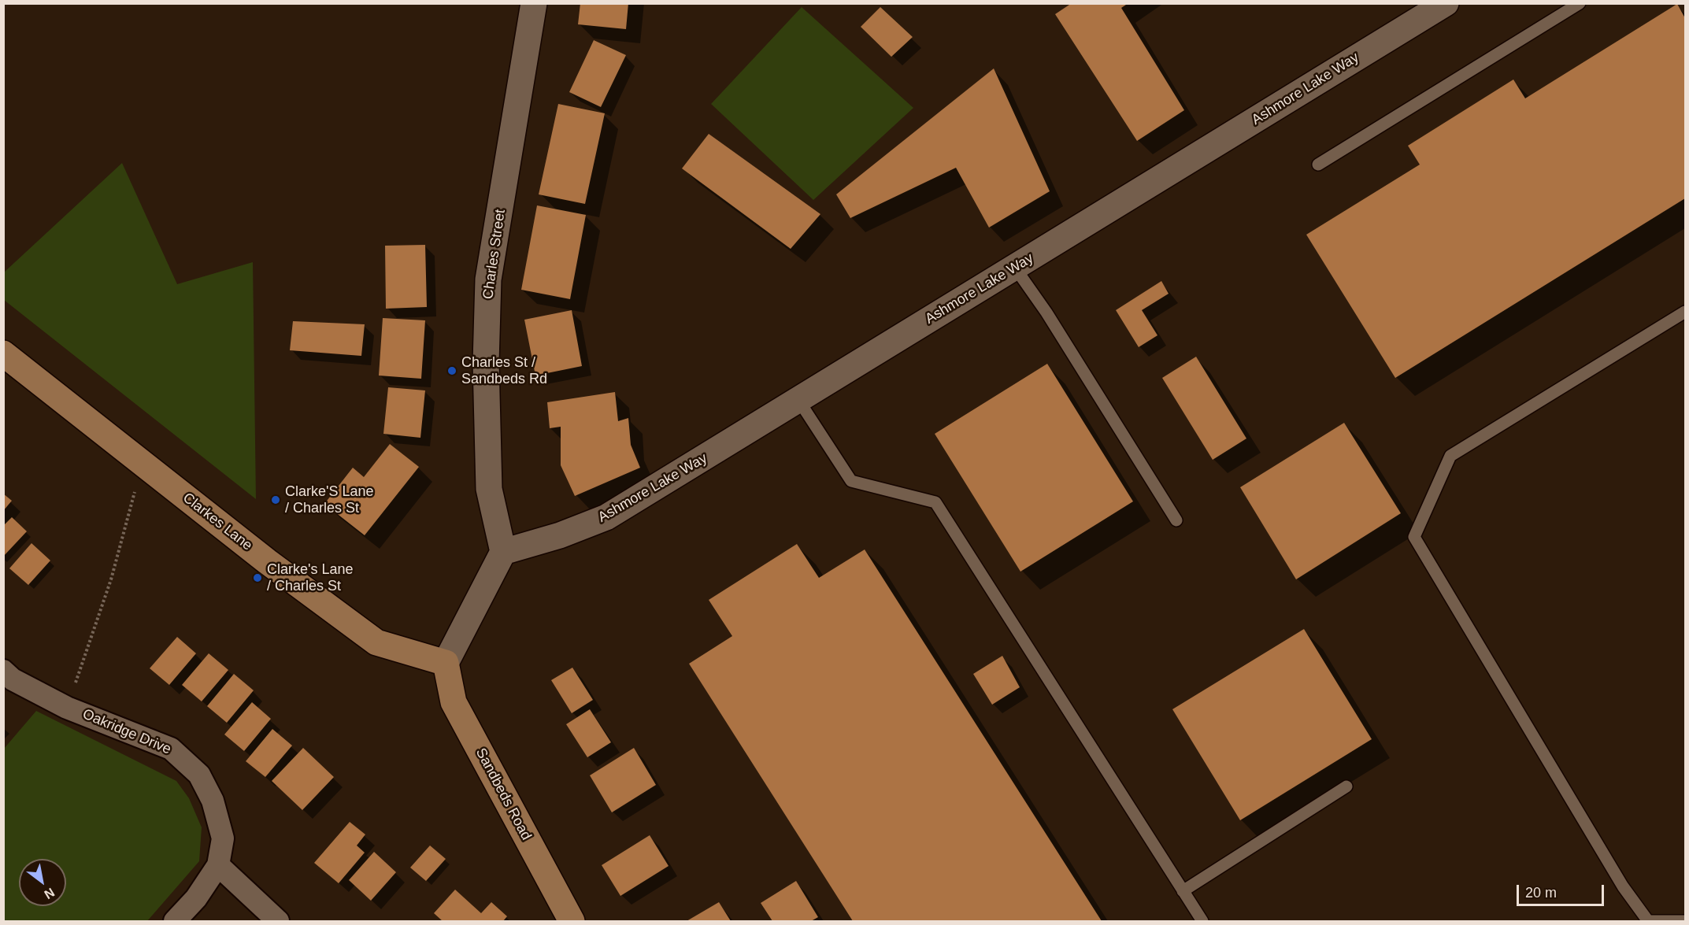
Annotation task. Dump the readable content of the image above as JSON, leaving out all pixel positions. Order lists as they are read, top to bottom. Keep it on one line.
{"streets":{"main road":["Clarkes Lane","Sandbeds Road"],"street":["Ashmore Lake Way","Charles Street","Oakridge Drive"]},"crossings":[["Ashmore Lake Way","Charles Street"],["Clarkes Lane","Sandbeds Road"]],"places":["Charles St / Sandbeds Rd","Clarke'S Lane / Charles St","Clarke's Lane / Charles St"],"scale_bar":"20 m","north":"bottom right"}
